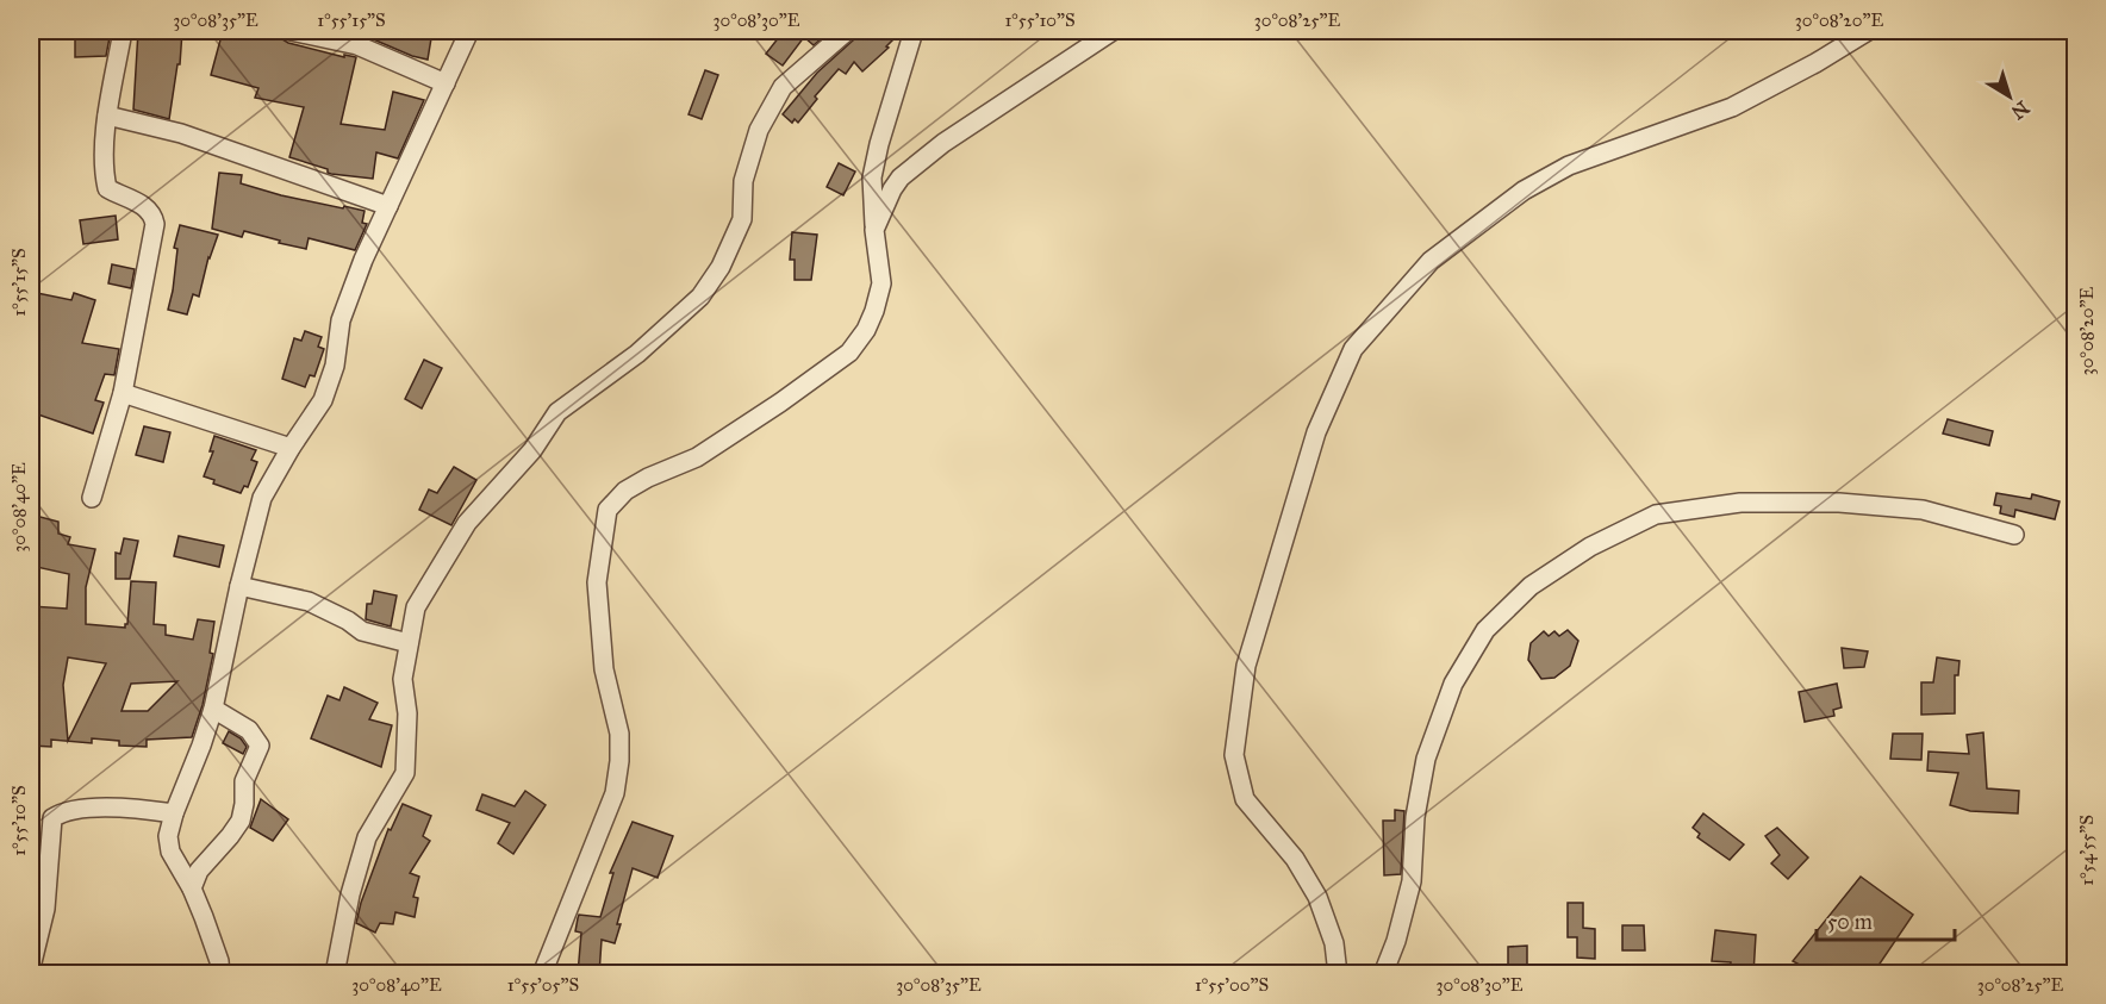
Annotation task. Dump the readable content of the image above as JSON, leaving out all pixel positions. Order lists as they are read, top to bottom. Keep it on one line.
{"scale_bar":"50 m","north":"bottom right","coordinates":["30°08'35\"E","1°55'15\"S","30°08'30\"E","1°55'10\"S","30°08'25\"E","30°08'20\"E","30°08'40\"E","1°54'55\"S","1°55'05\"S","1°55'00\"S"]}
